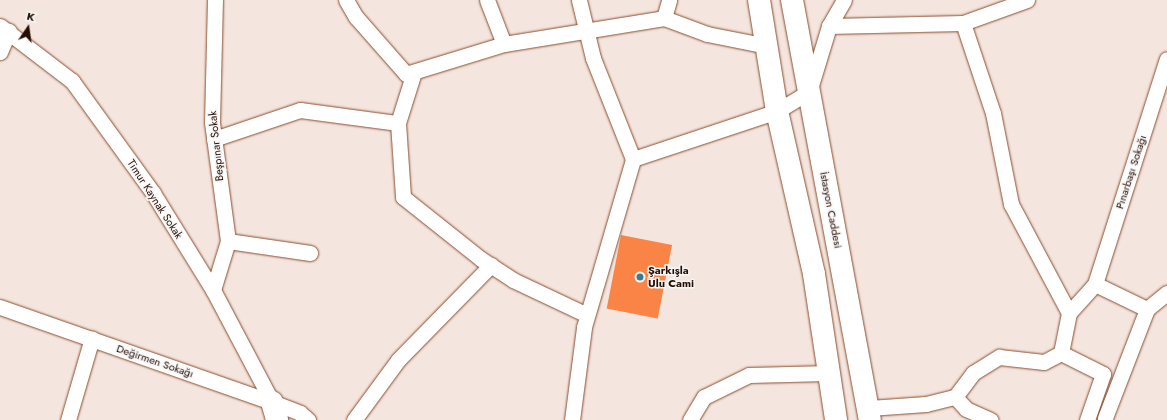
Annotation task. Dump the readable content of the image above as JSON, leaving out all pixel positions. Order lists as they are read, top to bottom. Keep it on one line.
{"streets":{"main road":["İstasyon Caddesi"],"street":["Beşpınar Sokak","Pınarbaşı Sokağı","Timur Kaynak Sokak","Değirmen Sokağı"]},"crossings":[["Beşpınar Sokak","Timur Kaynak Sokak"],["Timur Kaynak Sokak","Değirmen Sokağı"]],"places":["Şarkışla Ulu Cami"],"north":"top"}
